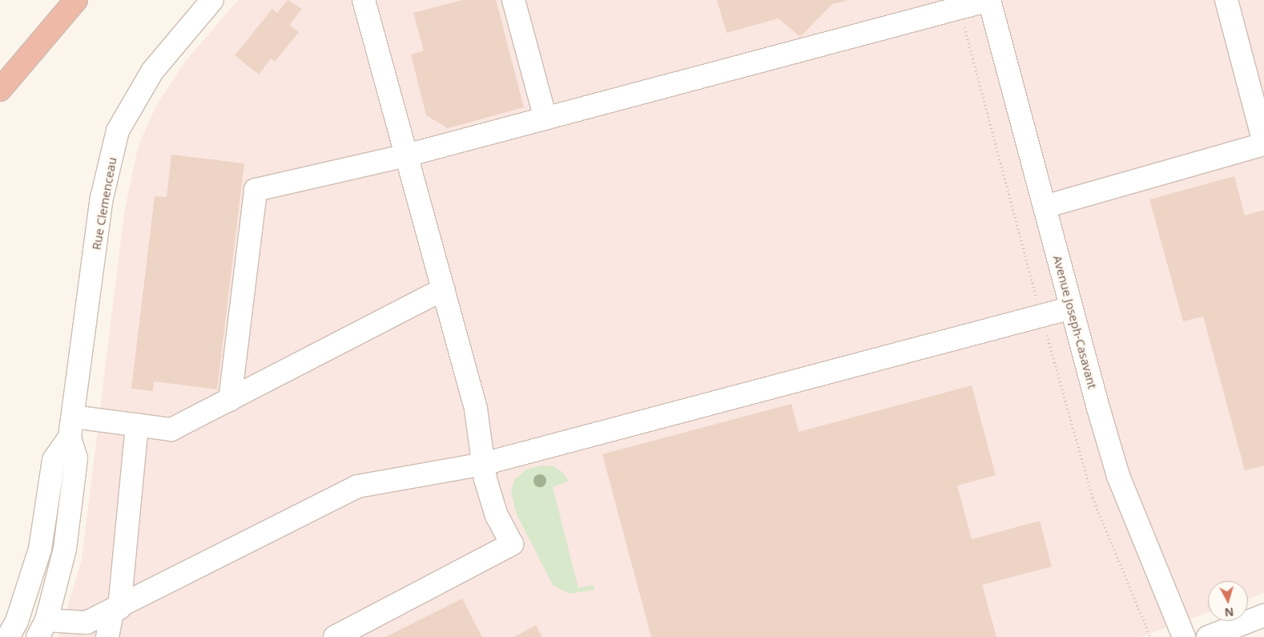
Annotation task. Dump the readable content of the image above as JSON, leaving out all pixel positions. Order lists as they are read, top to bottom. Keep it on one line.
{"streets":{"street":["Rue Clemenceau","Avenue Joseph-Casavant"]},"north":"bottom"}
